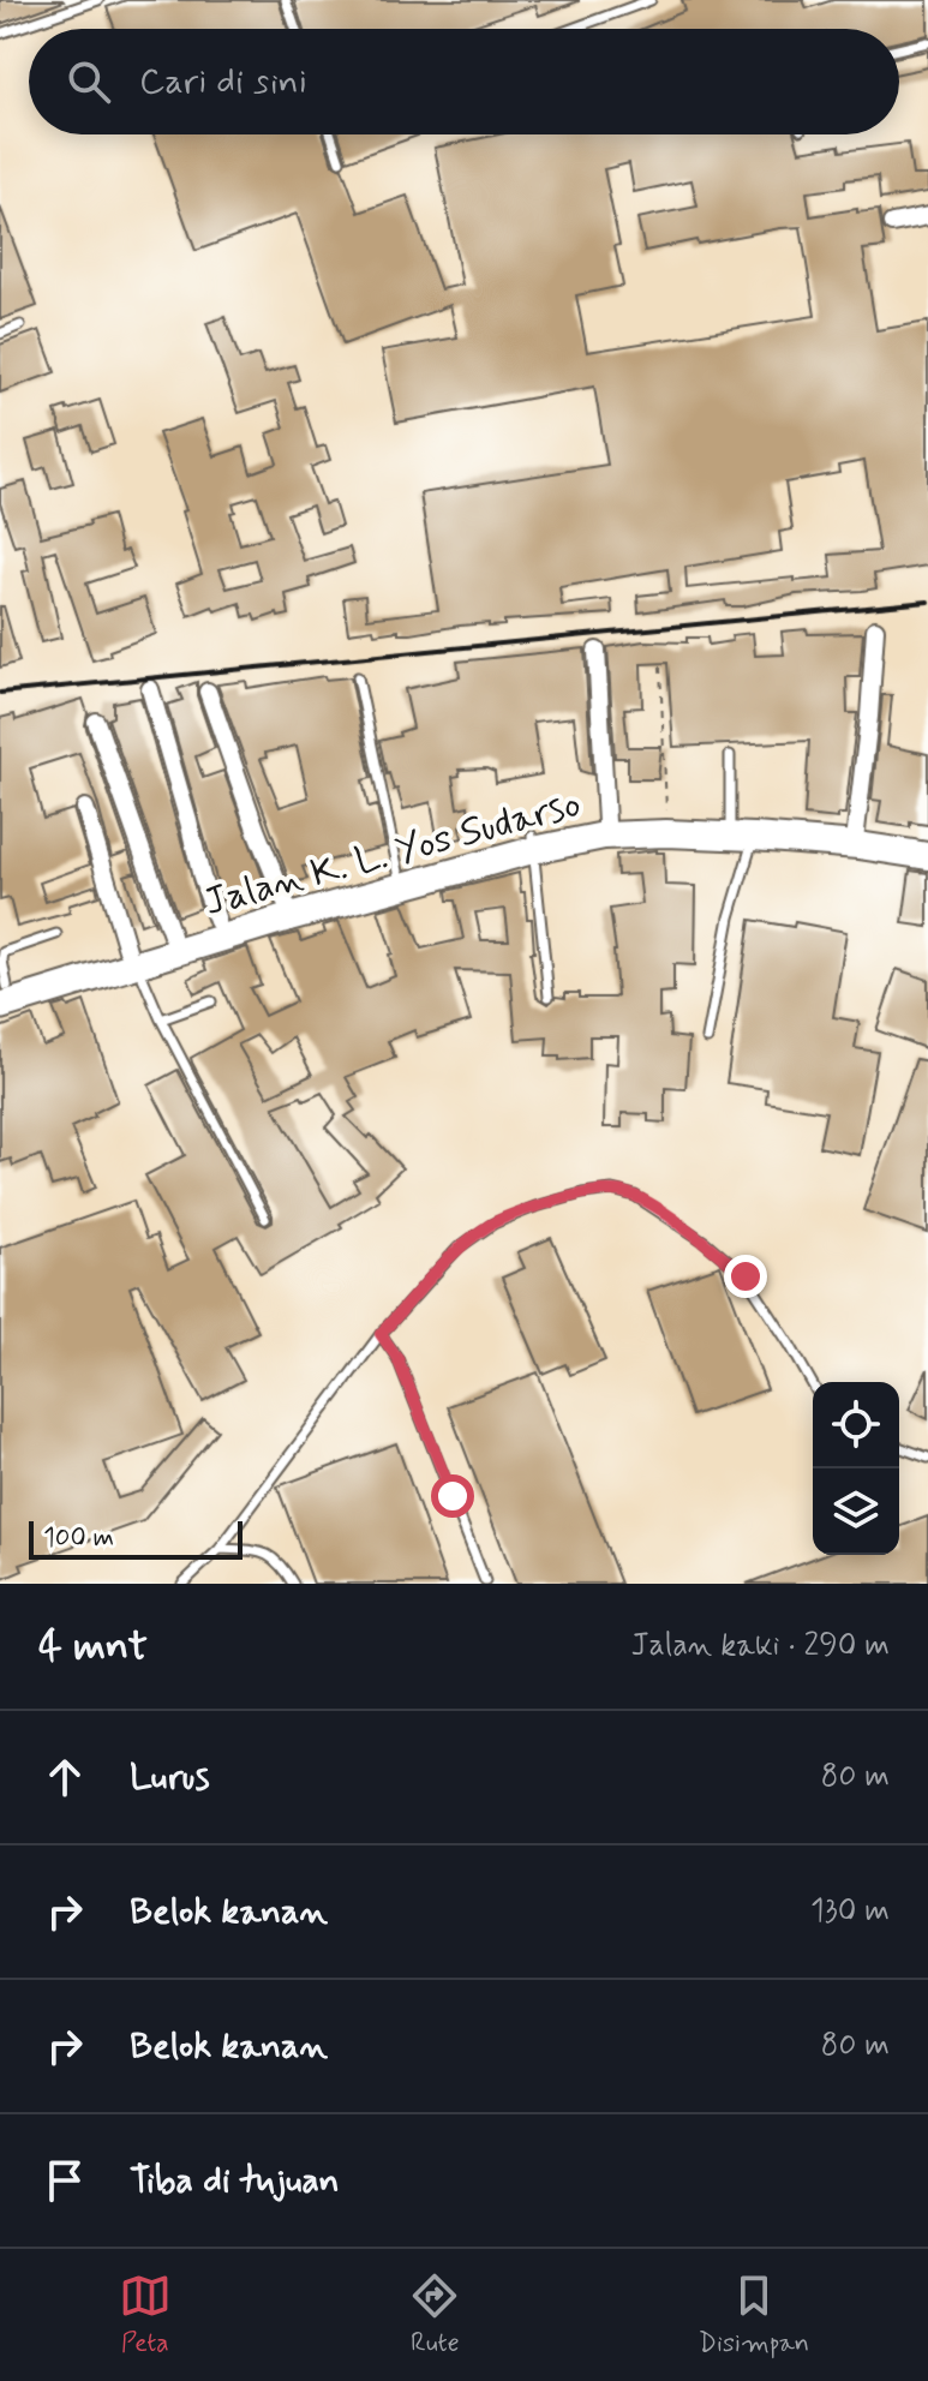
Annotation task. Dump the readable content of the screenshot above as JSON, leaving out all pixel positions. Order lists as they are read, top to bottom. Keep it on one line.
{"streets":{"highway":["Jalan K. L. Yos Sudarso"]},"scale_bar":"100 m","page":{"search":"Cari di sini","scale":"100 m","heading":["4 mnt","Jalan kaki · 290 m"],"list":[["Lurus","80 m"],["Belok kanan","130 m"],["Belok kanan","80 m"],"Tiba di tujuan"],"nav":["Peta","Rute","Disimpan"]}}
